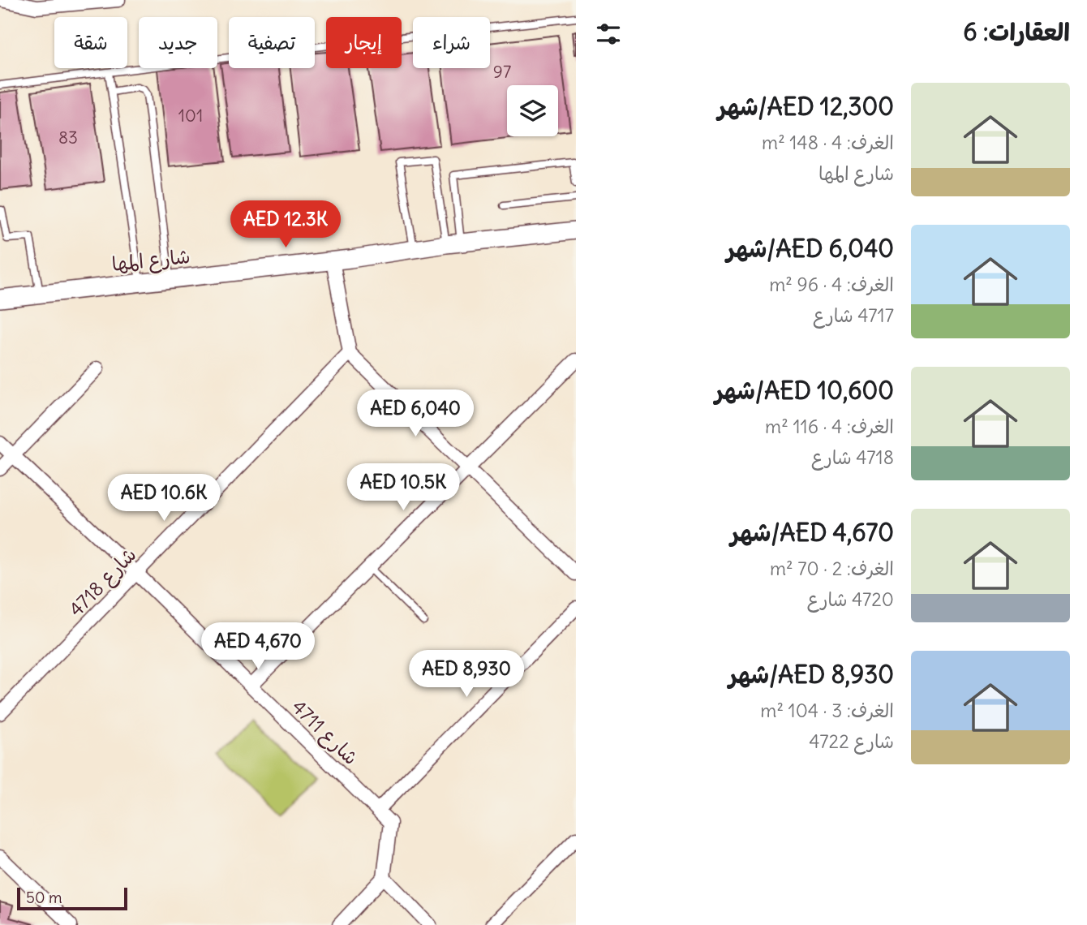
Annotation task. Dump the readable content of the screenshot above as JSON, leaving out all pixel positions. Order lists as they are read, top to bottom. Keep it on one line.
{"streets":{"street":["شارع المها","4718 شارع","4711 شارع"]},"crossings":[["4718 شارع","4711 شارع"]],"house_numbers":["97","101","83"],"scale_bar":"50 m","page":{"heading":"العقارات: 6","chip":["شراء","إيجار","تصفية","جديد","شقة"],"list":[{"name":"AED 12,300/شهر","note":"الغرف: 4 · 148 m² · شارع المها"},{"name":"AED 6,040/شهر","note":"الغرف: 4 · 96 m² · 4717 شارع"},{"name":"AED 10,600/شهر","note":"الغرف: 4 · 116 m² · 4718 شارع"},{"name":"AED 4,670/شهر","note":"الغرف: 2 · 70 m² · 4720 شارع"},{"name":"AED 8,930/شهر","note":"الغرف: 3 · 104 m² · شارع 4722"}],"price":["AED 12.3K","AED 6,040","AED 10.5K","AED 10.6K","AED 4,670","AED 8,930"],"scale":"50 m"}}
